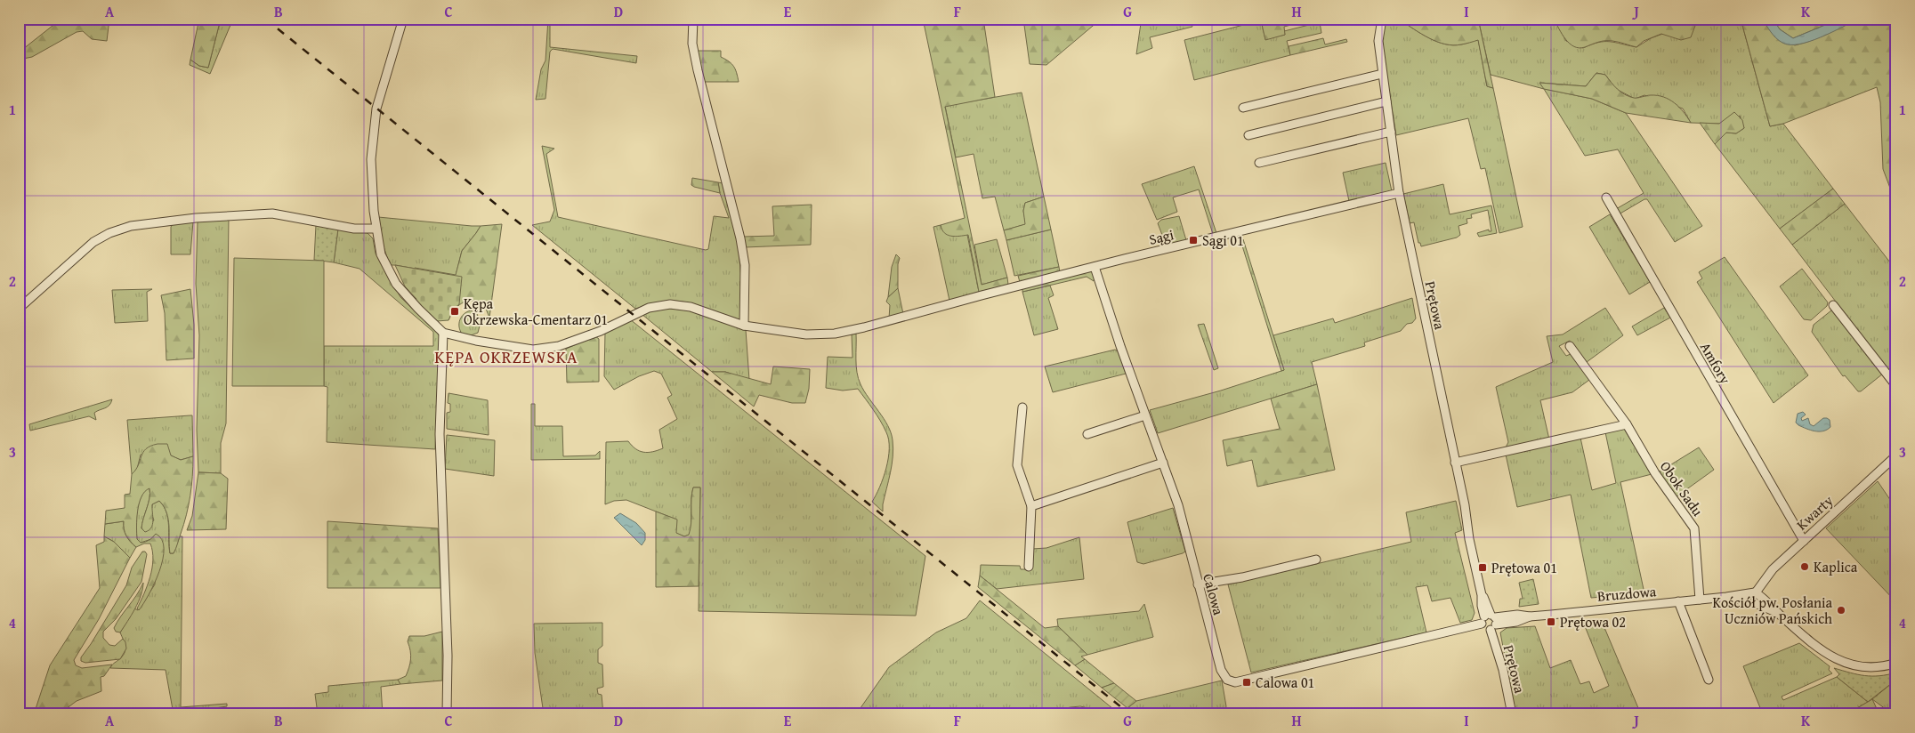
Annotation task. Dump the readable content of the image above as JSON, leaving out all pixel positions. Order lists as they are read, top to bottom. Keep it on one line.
{"streets":{"street":["Sągi","Prętowa","Amfory","Obok Sadu","Kwarty","Bruzdowa","Calowa"]},"crossings":[["Sągi","Prętowa"],["Sągi","Calowa"],["Prętowa","Bruzdowa"],["Prętowa","Calowa"],["Amfory","Kwarty"],["Obok Sadu","Bruzdowa"],["Kwarty","Bruzdowa"],["Bruzdowa","Calowa"]],"districts":["KĘPA OKRZEWSKA"],"places":{"transit":["Sągi 01","Kępa Okrzewska-Cmentarz 01","Prętowa 01","Prętowa 02","Calowa 01"],"other":["Kaplica","Kościół pw. Posłania Uczniów Pańskich"]},"grid":{"columns":["A","B","C","D","E","F","G","H","I","J","K"],"rows":["1","2","3","4"]}}
